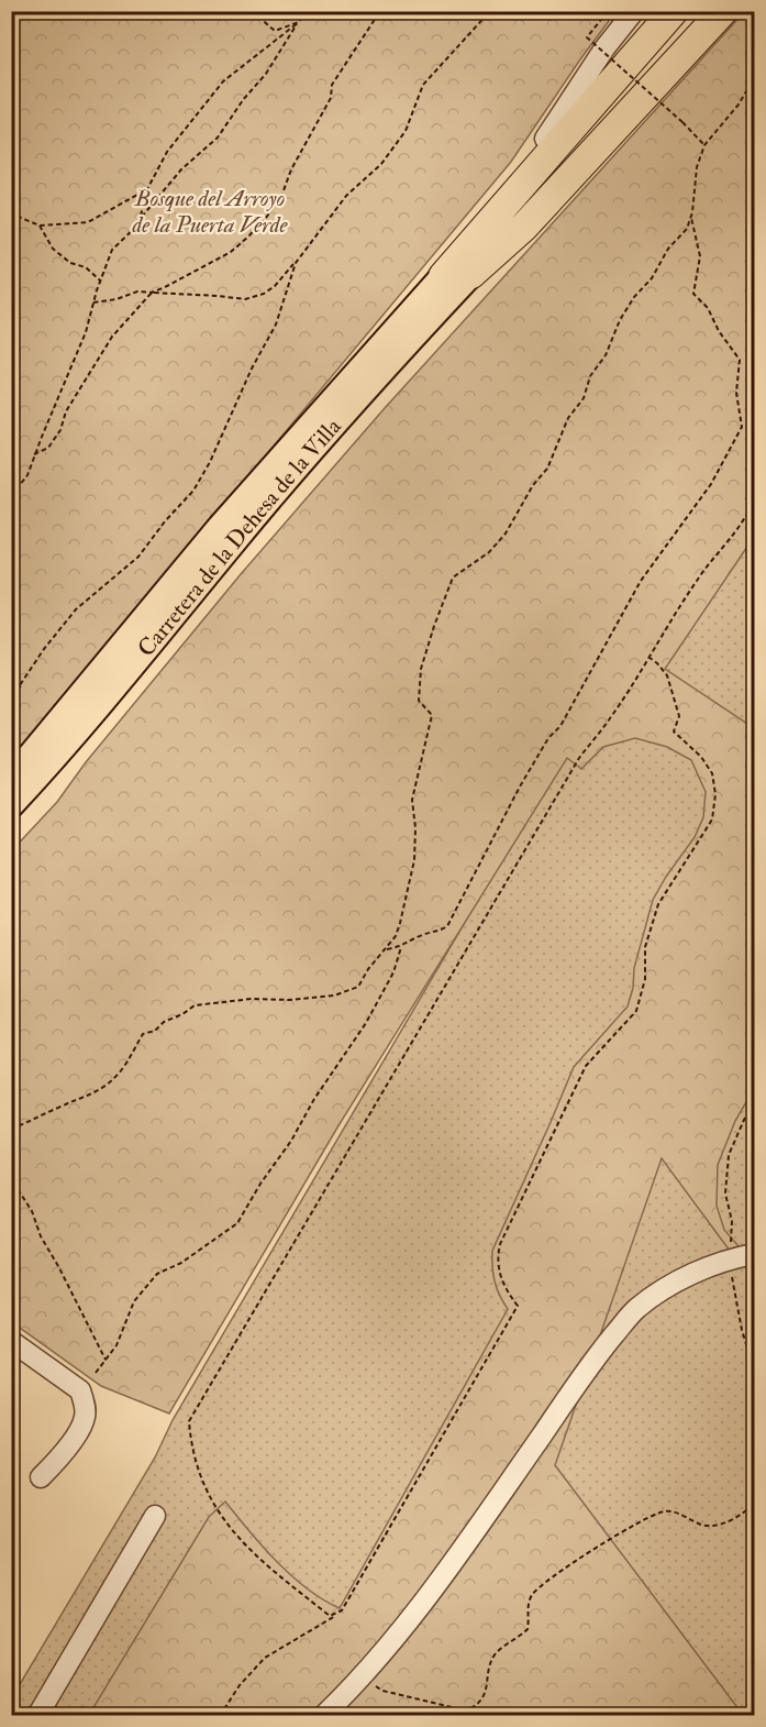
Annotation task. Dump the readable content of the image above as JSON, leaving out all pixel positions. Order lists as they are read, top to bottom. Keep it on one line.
{"streets":{"main road":["Carretera de la Dehesa de la Villa"]},"parks":["Bosque del Arroyo de la Puerta Verde"]}
